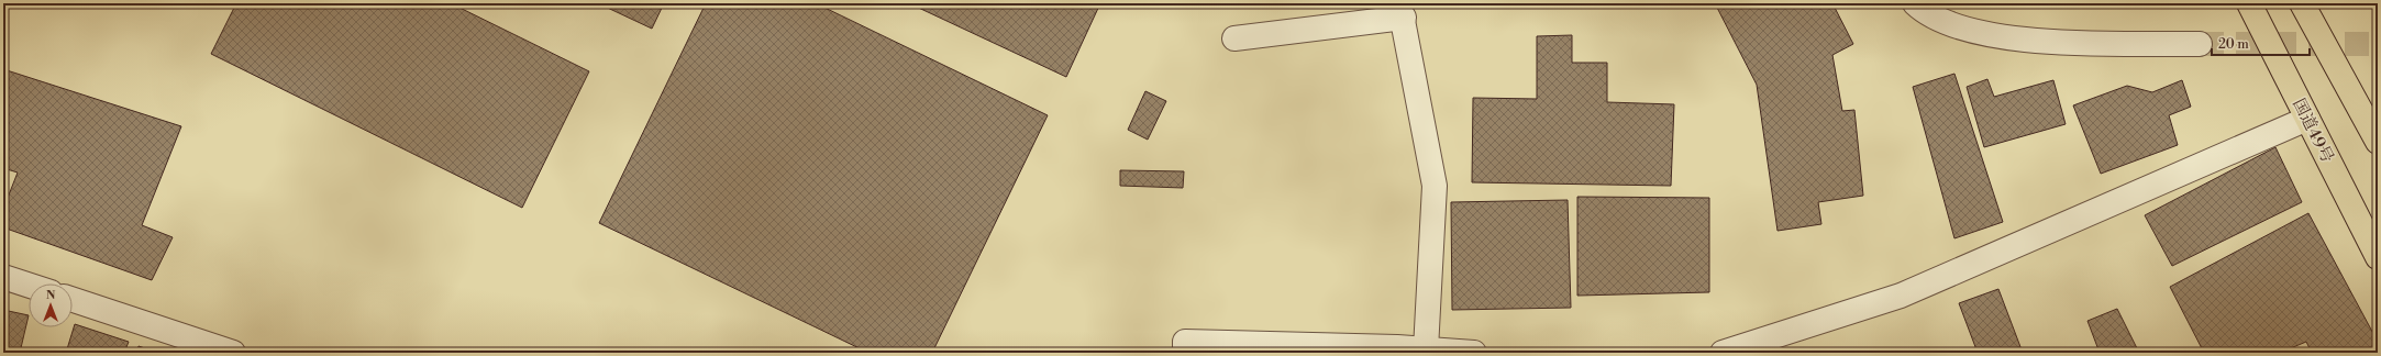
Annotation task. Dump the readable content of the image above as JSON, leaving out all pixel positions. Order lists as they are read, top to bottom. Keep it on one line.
{"streets":{"highway":["国道49号"]},"scale_bar":"20 m","north":"top"}
